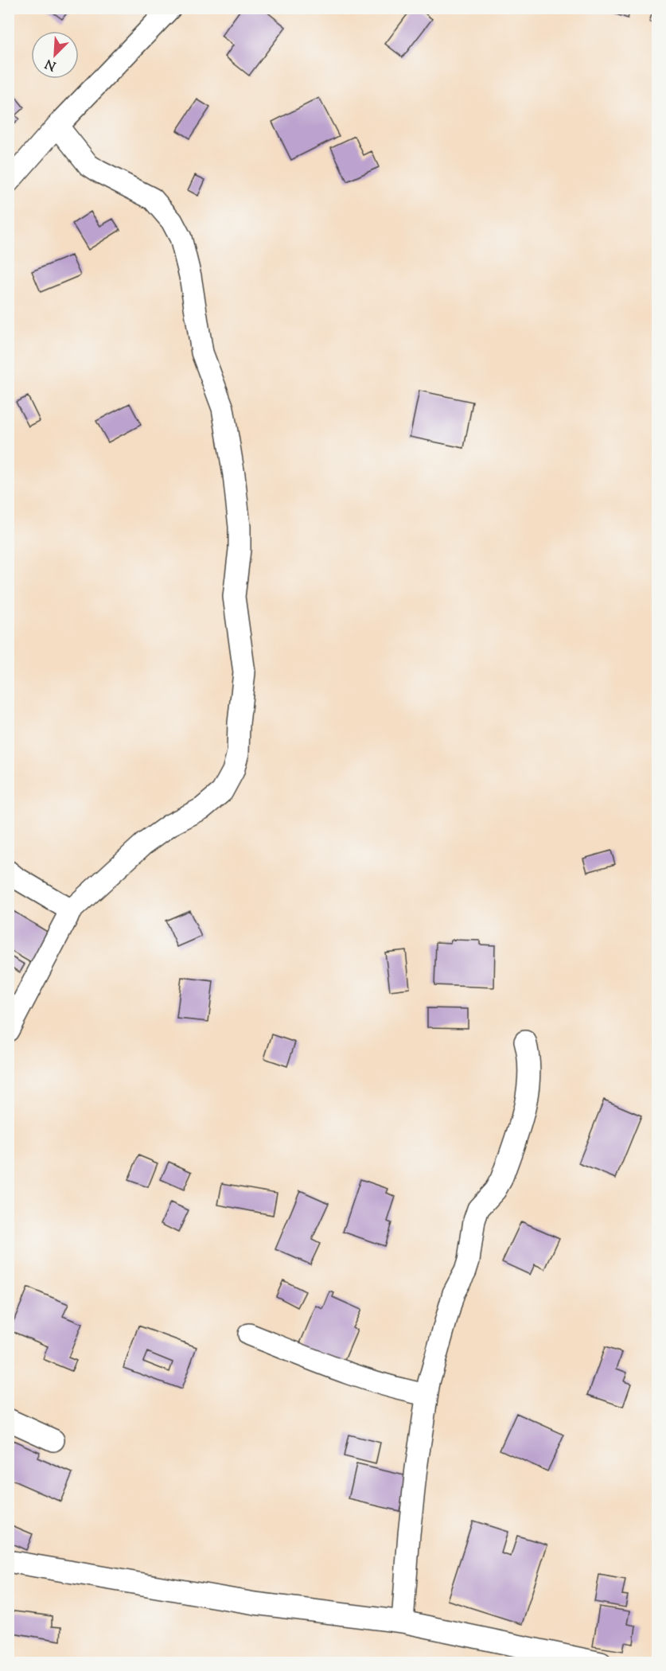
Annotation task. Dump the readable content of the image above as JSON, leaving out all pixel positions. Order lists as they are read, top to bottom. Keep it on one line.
{"north":"bottom left"}
